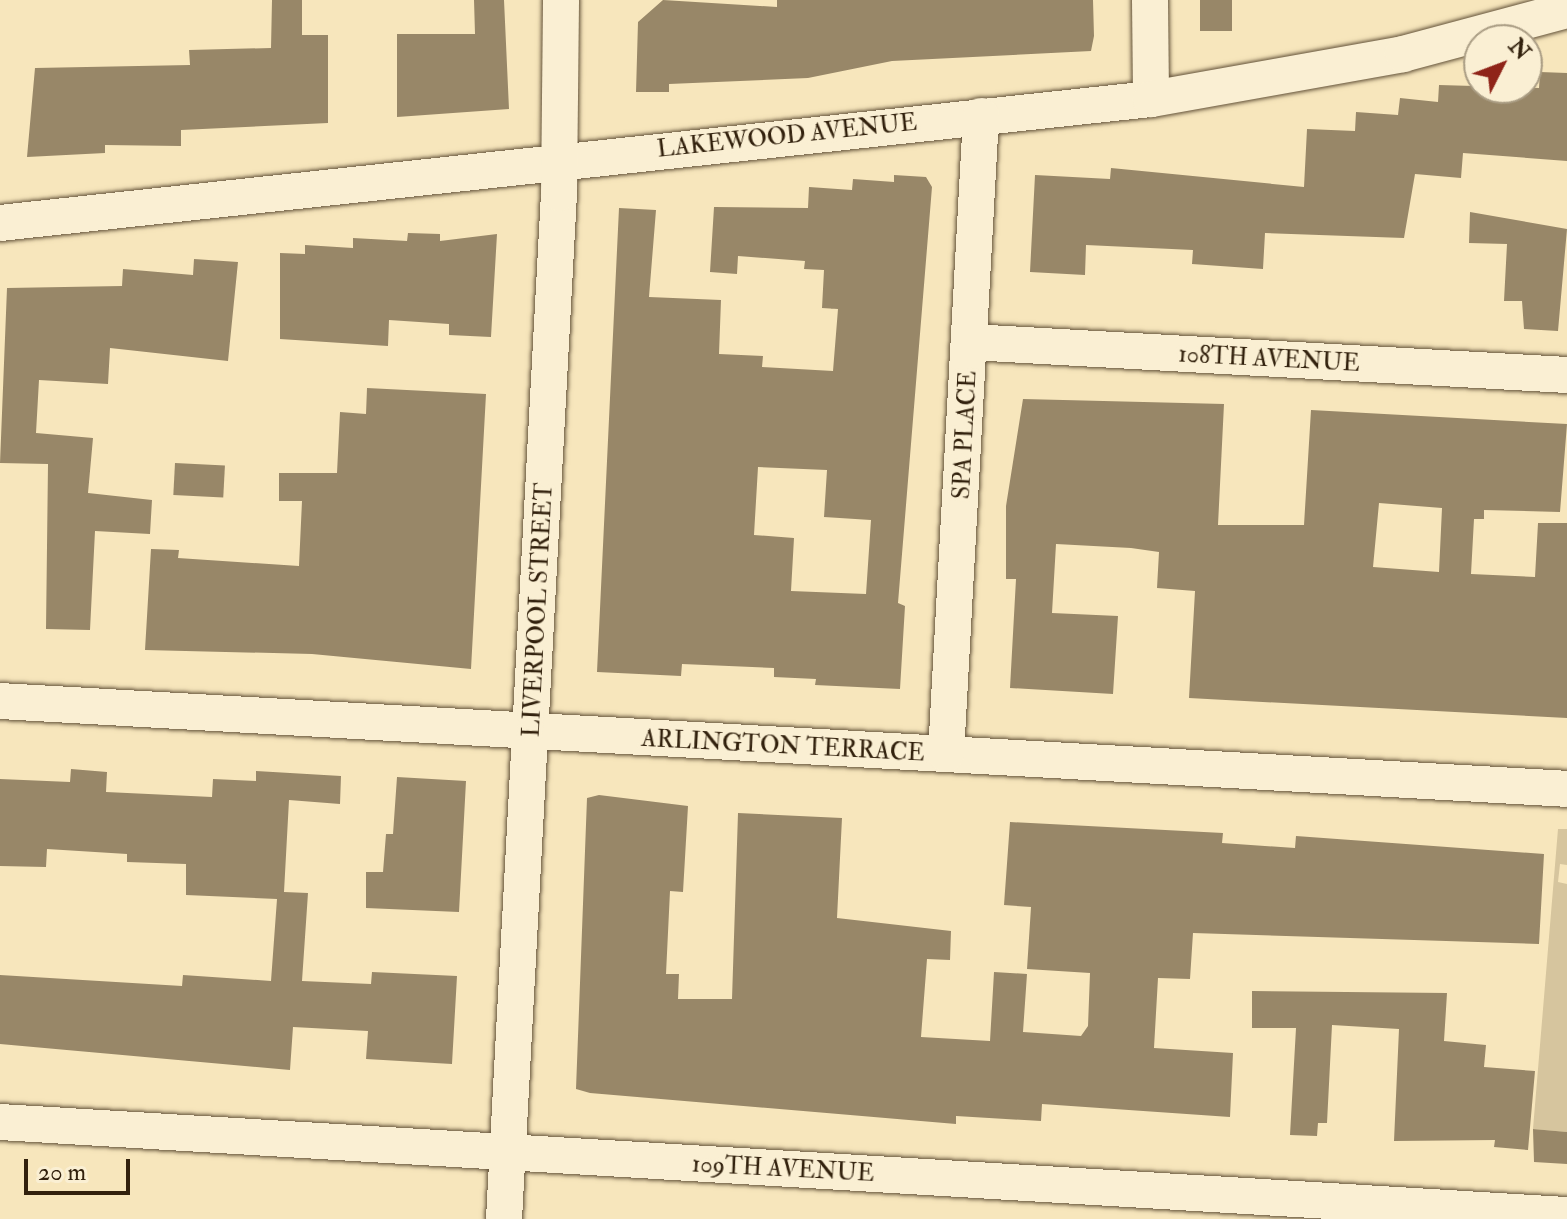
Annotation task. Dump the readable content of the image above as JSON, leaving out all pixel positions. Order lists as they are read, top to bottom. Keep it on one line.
{"streets":{"street":["LAKEWOOD AVENUE","108TH AVENUE","SPA PLACE","LIVERPOOL STREET","ARLINGTON TERRACE","109TH AVENUE"]},"crossings":[["LAKEWOOD AVENUE","SPA PLACE"],["LAKEWOOD AVENUE","LIVERPOOL STREET"],["108TH AVENUE","SPA PLACE"],["SPA PLACE","ARLINGTON TERRACE"],["LIVERPOOL STREET","ARLINGTON TERRACE"],["LIVERPOOL STREET","109TH AVENUE"]],"scale_bar":"20 m","north":"top right"}
